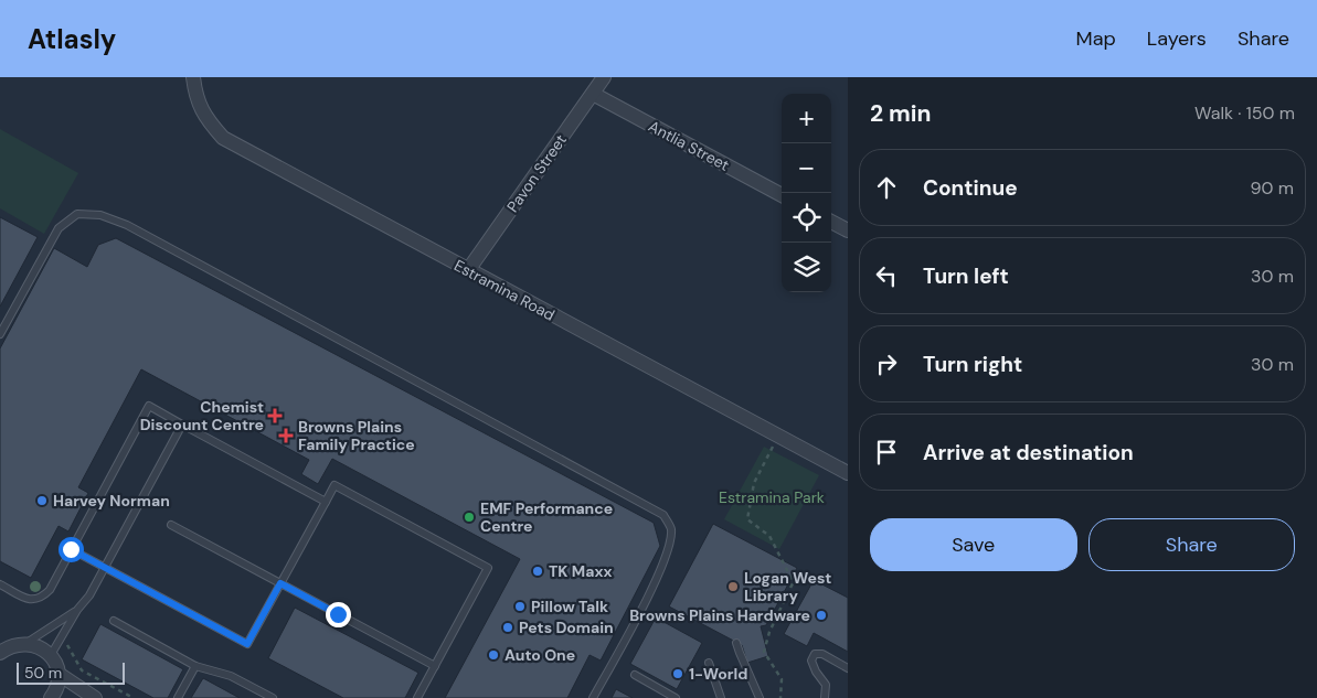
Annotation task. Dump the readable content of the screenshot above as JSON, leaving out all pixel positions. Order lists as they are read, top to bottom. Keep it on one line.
{"streets":{"street":["Antlia Street","Pavon Street","Estramina Road"]},"crossings":[["Antlia Street","Pavon Street"],["Pavon Street","Estramina Road"]],"parks":["Estramina Park"],"places":{"health":["Chemist Discount Centre","Browns Plains Family Practice"],"other":["Harvey Norman","EMF Performance Centre","TK Maxx","Logan West Library","Pillow Talk","Browns Plains Hardware","Pets Domain","Auto One","1-World"]},"scale_bar":"50 m","page":{"header":"Atlasly","nav":["Map","Layers","Share"],"heading":["2 min","Walk · 150 m"],"map_buttons":["+","−"],"list":[["Continue","90 m"],["Turn left","30 m"],["Turn right","30 m"],"Arrive at destination"],"buttons":["Save","Share"],"scale":"50 m"}}
